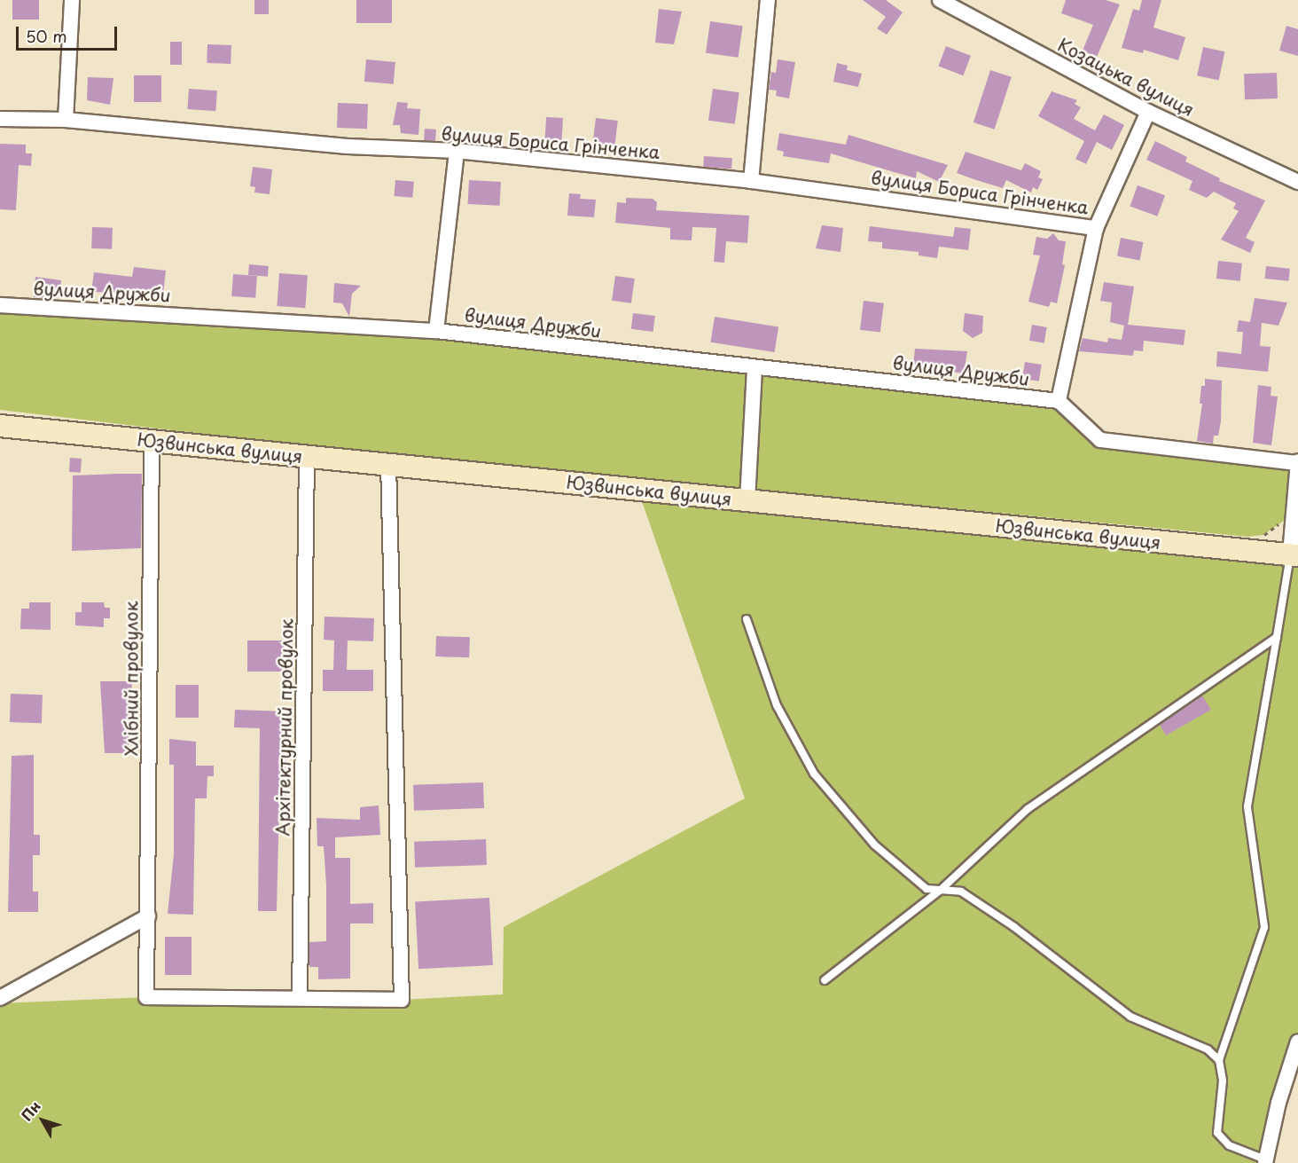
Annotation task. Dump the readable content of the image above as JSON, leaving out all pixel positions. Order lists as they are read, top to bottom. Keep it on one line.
{"streets":{"main road":["Юзвинська вулиця"],"street":["Козацька вулиця","вулиця Бориса Грінченка","вулиця Дружби","Хлібний провулок","Архітектурний провулок"]},"crossings":[["Юзвинська вулиця","Хлібний провулок"],["Юзвинська вулиця","Архітектурний провулок"],["Хлібний провулок","Архітектурний провулок"]],"scale_bar":"50 m","north":"top left"}
